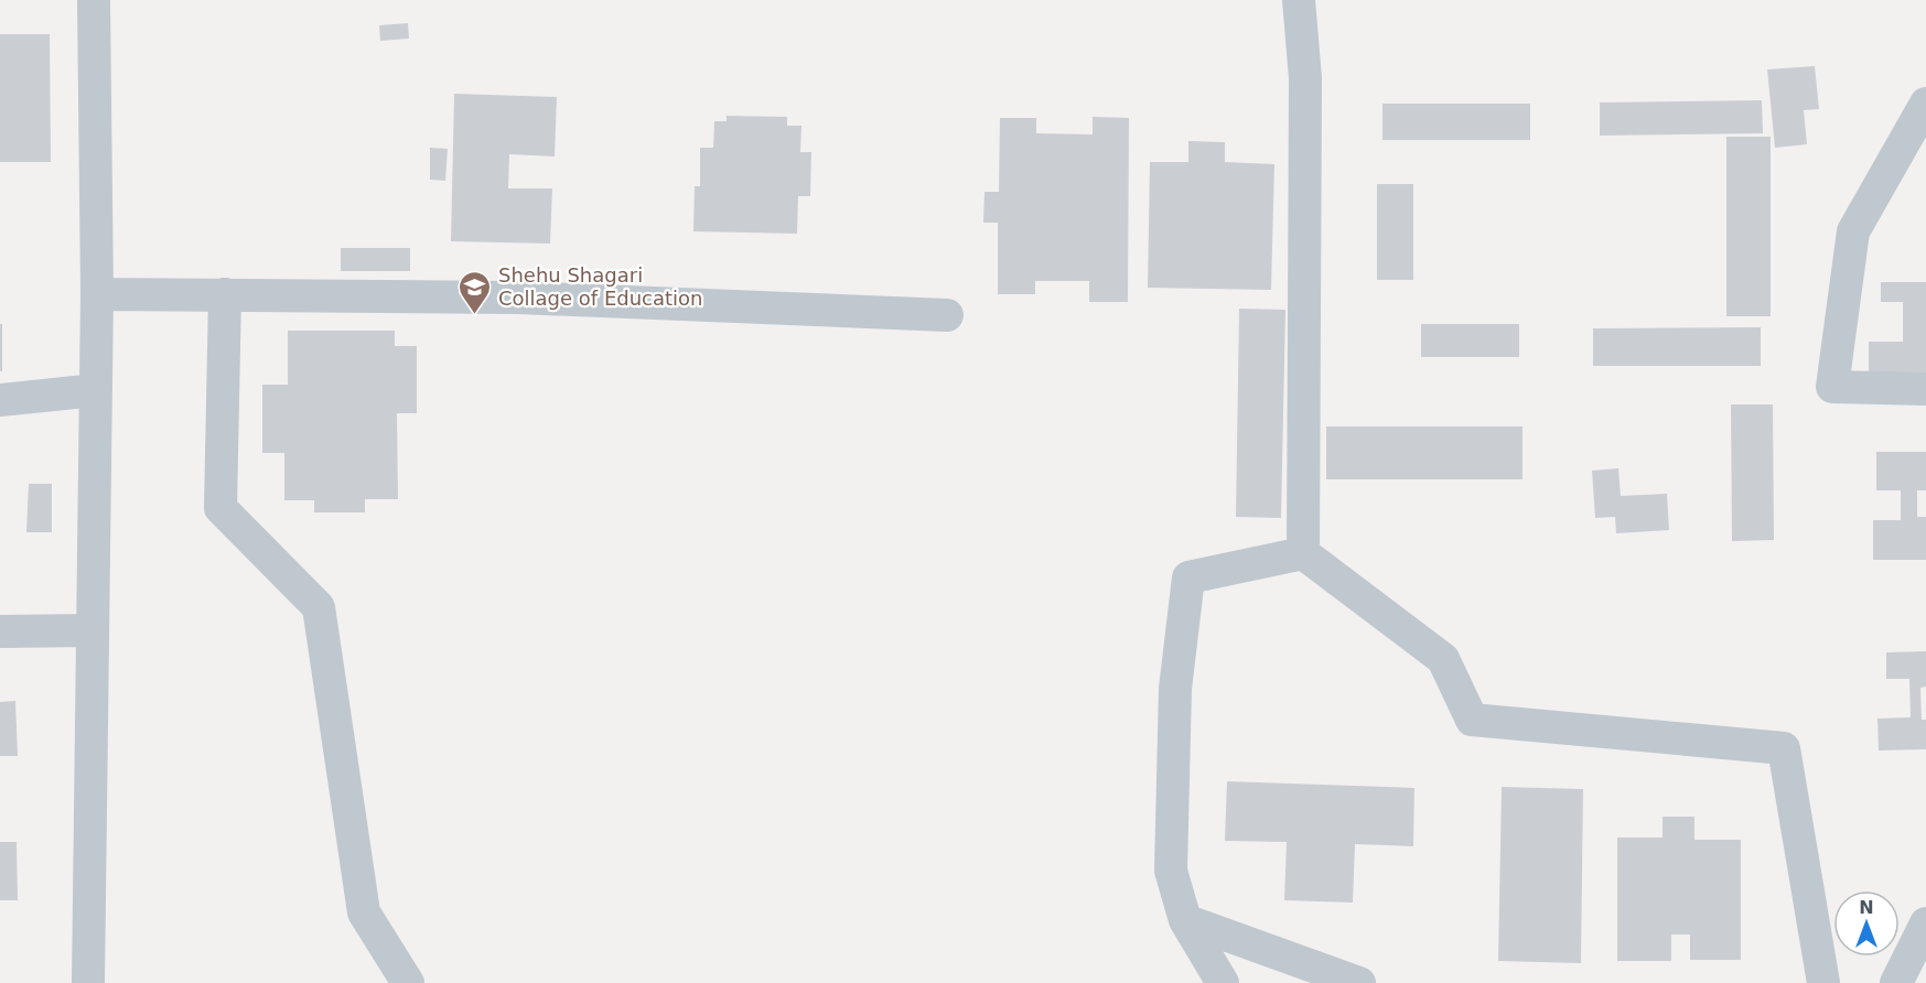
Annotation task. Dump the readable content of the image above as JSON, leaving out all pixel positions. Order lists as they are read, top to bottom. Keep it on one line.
{"places":{"school or university":["Shehu Shagari Collage of Education"]},"north":"top"}
